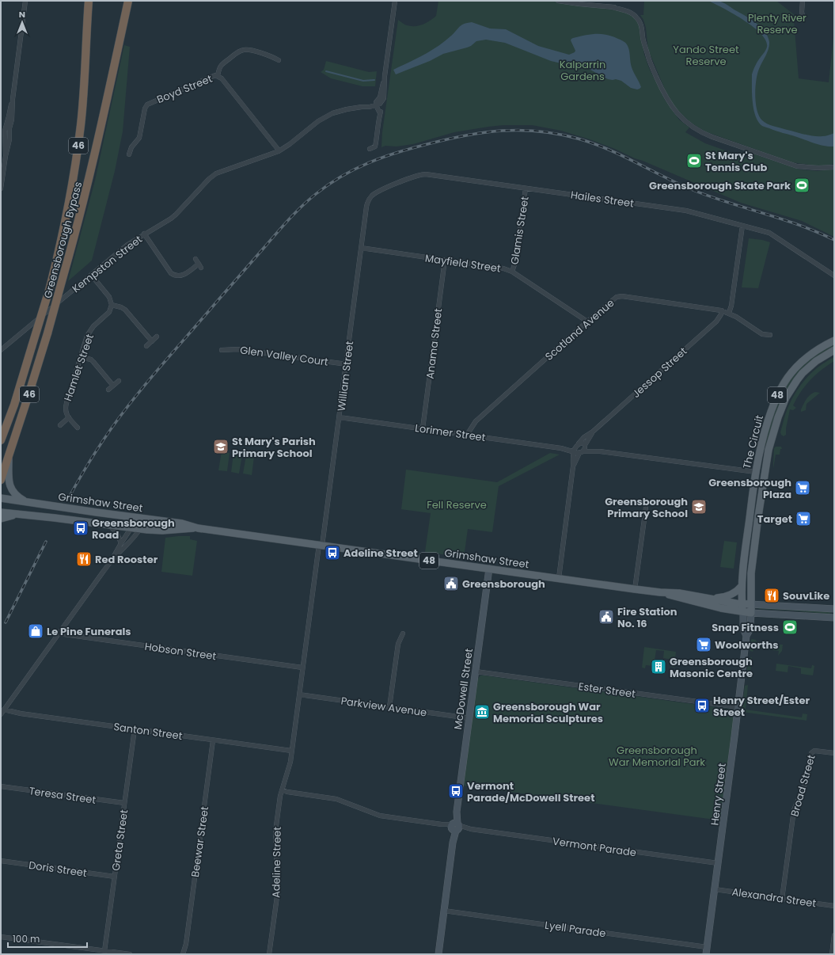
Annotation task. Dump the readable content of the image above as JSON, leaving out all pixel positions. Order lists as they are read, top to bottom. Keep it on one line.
{"streets":{"highway":["46","Greensborough Bypass"],"main road":["48","The Circuit","Grimshaw Street"],"street":["Boyd Street","Hailes Street","Glamis Street","Mayfield Street","Kempston Street","Scotland Avenue","Anama Street","Glen Valley Court","Hamlet Street","Jessop Street","William Street","Lorimer Street","Hobson Street","McDowell Street","Ester Street","Parkview Avenue","Santon Street","Broad Street","Henry Street","Teresa Street","Greta Street","Beewar Street","Vermont Parade","Adeline Street","Doris Street","Alexandra Street","Lyell Parade"]},"crossings":[["Boyd Street","Kempston Street"],["Hailes Street","Glamis Street"],["Hailes Street","William Street"],["Glamis Street","Mayfield Street"],["Mayfield Street","Scotland Avenue"],["Mayfield Street","Anama Street"],["Mayfield Street","William Street"],["Scotland Avenue","Jessop Street"],["Scotland Avenue","Lorimer Street"],["Anama Street","Lorimer Street"],["Glen Valley Court","William Street"],["Jessop Street","Lorimer Street"],["Jessop Street","Grimshaw Street"],["William Street","Lorimer Street"],["William Street","Grimshaw Street"],["William Street","Adeline Street"],["Lorimer Street","The Circuit"],["The Circuit","Grimshaw Street"],["The Circuit","Henry Street"],["Grimshaw Street","McDowell Street"],["Grimshaw Street","Henry Street"],["Grimshaw Street","Adeline Street"],["Hobson Street","Adeline Street"],["McDowell Street","Ester Street"],["McDowell Street","Parkview Avenue"],["McDowell Street","Vermont Parade"],["McDowell Street","Lyell Parade"],["Ester Street","Henry Street"],["Parkview Avenue","Adeline Street"],["Santon Street","Greta Street"],["Santon Street","Beewar Street"],["Santon Street","Adeline Street"],["Broad Street","Alexandra Street"],["Henry Street","Vermont Parade"],["Henry Street","Alexandra Street"],["Henry Street","Lyell Parade"],["Teresa Street","Greta Street"],["Greta Street","Doris Street"],["Vermont Parade","Adeline Street"]],"parks":["Plenty River Reserve","Yando Street Reserve","Kalparrin Gardens","Fell Reserve","Greensborough War Memorial Park"],"places":{"sports":["St Mary's Tennis Club","Greensborough Skate Park","Snap Fitness"],"school or university":["St Mary's Parish Primary School","Greensborough Primary School"],"supermarket":["Greensborough Plaza","Target","Woolworths"],"bus stop":["Greensborough Road","Adeline Street","Henry Street/Ester Street","Vermont Parade/McDowell Street"],"restaurant":["Red Rooster","SouvLike"],"public building":["Greensborough","Fire Station No. 16"],"shop":["Le Pine Funerals"],"building":["Greensborough Masonic Centre"],"museum":["Greensborough War Memorial Sculptures"]},"scale_bar":"100 m","north":"top"}
